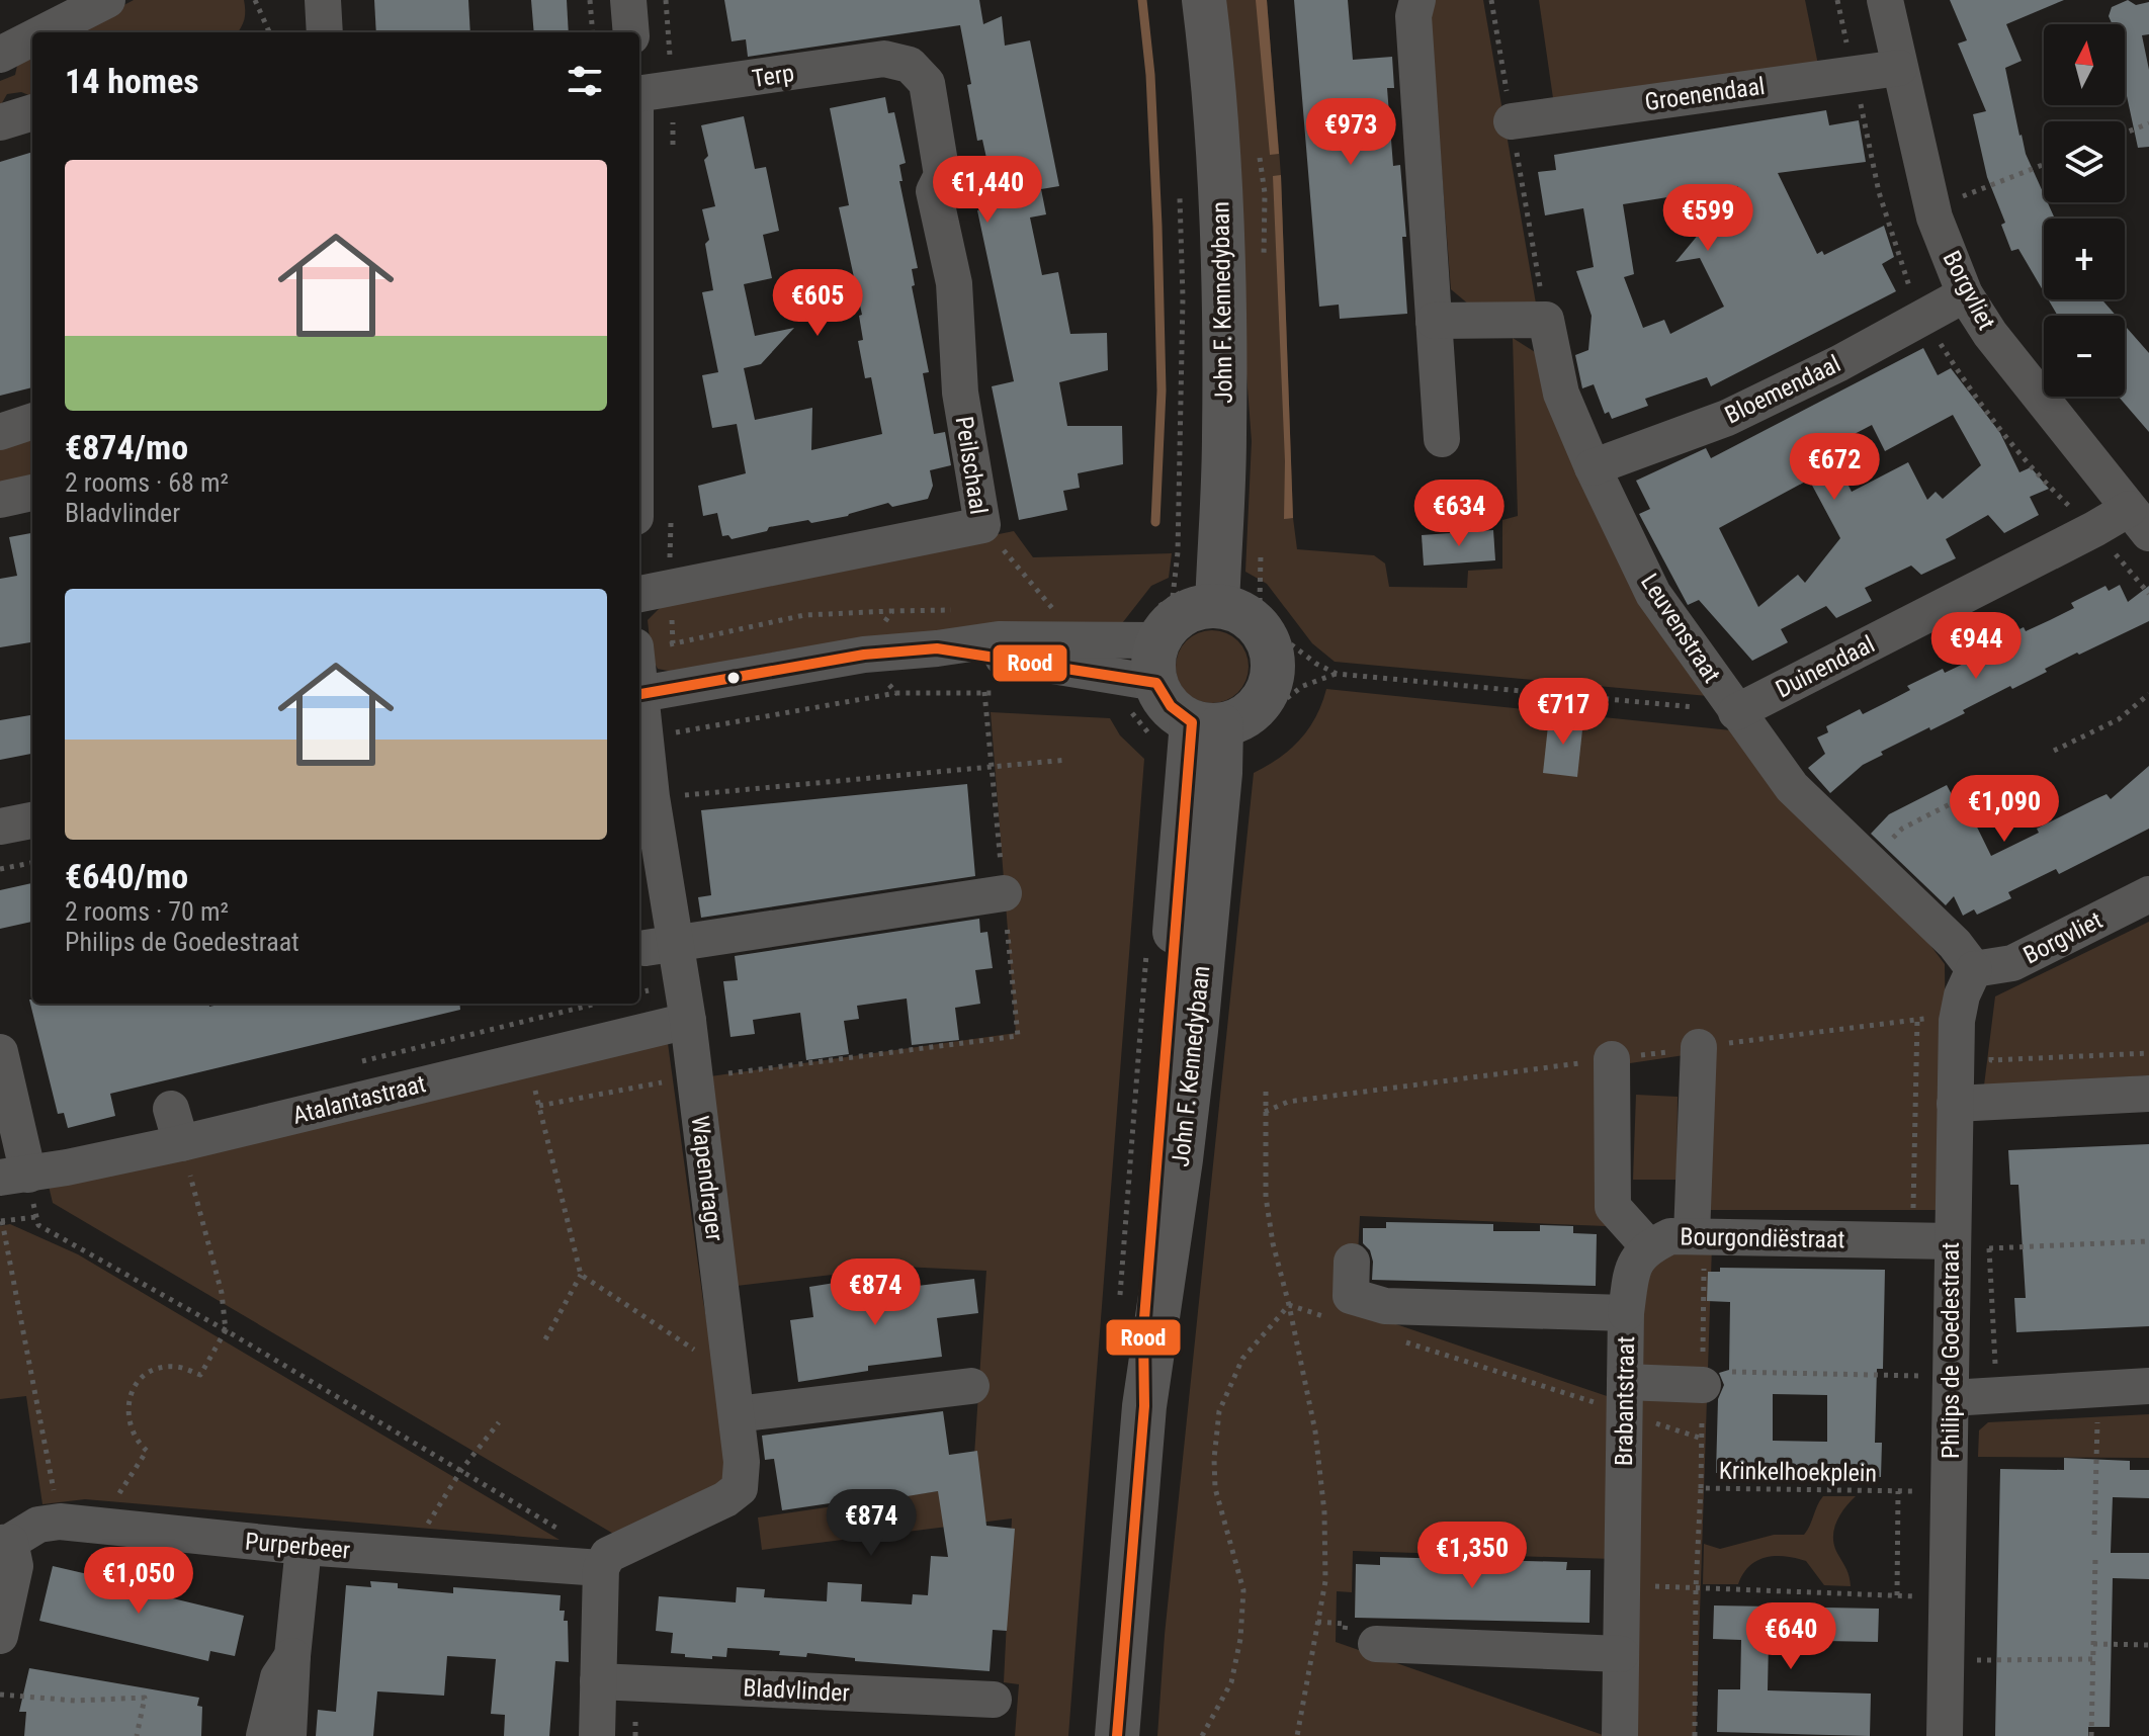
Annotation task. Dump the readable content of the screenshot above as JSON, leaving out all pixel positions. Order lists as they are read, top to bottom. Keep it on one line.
{"streets":{"main road":["John F. Kennedybaan"],"street":["Terp","Groenendaal","Borgvliet","Bloemendaal","Peilschaal","Leuvenstraat","Duinendaal","Atalantastraat","Wapendrager","Bourgondiëstraat","Philips de Goedestraat","Brabantstraat","Purperbeer","Bladvlinder"],"path":["Krinkelhoekplein"]},"crossings":[["Terp","Peilschaal"],["Groenendaal","Borgvliet"],["Borgvliet","Bloemendaal"],["Borgvliet","Leuvenstraat"],["Borgvliet","Duinendaal"],["Borgvliet","Philips de Goedestraat"],["Bloemendaal","Leuvenstraat"],["Leuvenstraat","Duinendaal"],["Leuvenstraat","Philips de Goedestraat"],["Atalantastraat","Wapendrager"],["Wapendrager","Purperbeer"],["Bourgondiëstraat","Philips de Goedestraat"],["Bourgondiëstraat","Brabantstraat"],["Philips de Goedestraat","Krinkelhoekplein"]],"lines":["transit line Rood"],"north":"top","page":{"map_buttons":["+","−"],"heading":"14 homes","price":["€973","€1,440","€599","€605","€672","€634","€944","€717","€1,090","€874","€874","€1,350","€1,050","€640"],"list":[{"name":"€874/mo","note":"2 rooms · 68 m² · Bladvlinder"},{"name":"€640/mo","note":"2 rooms · 70 m² · Philips de Goedestraat"}]}}
